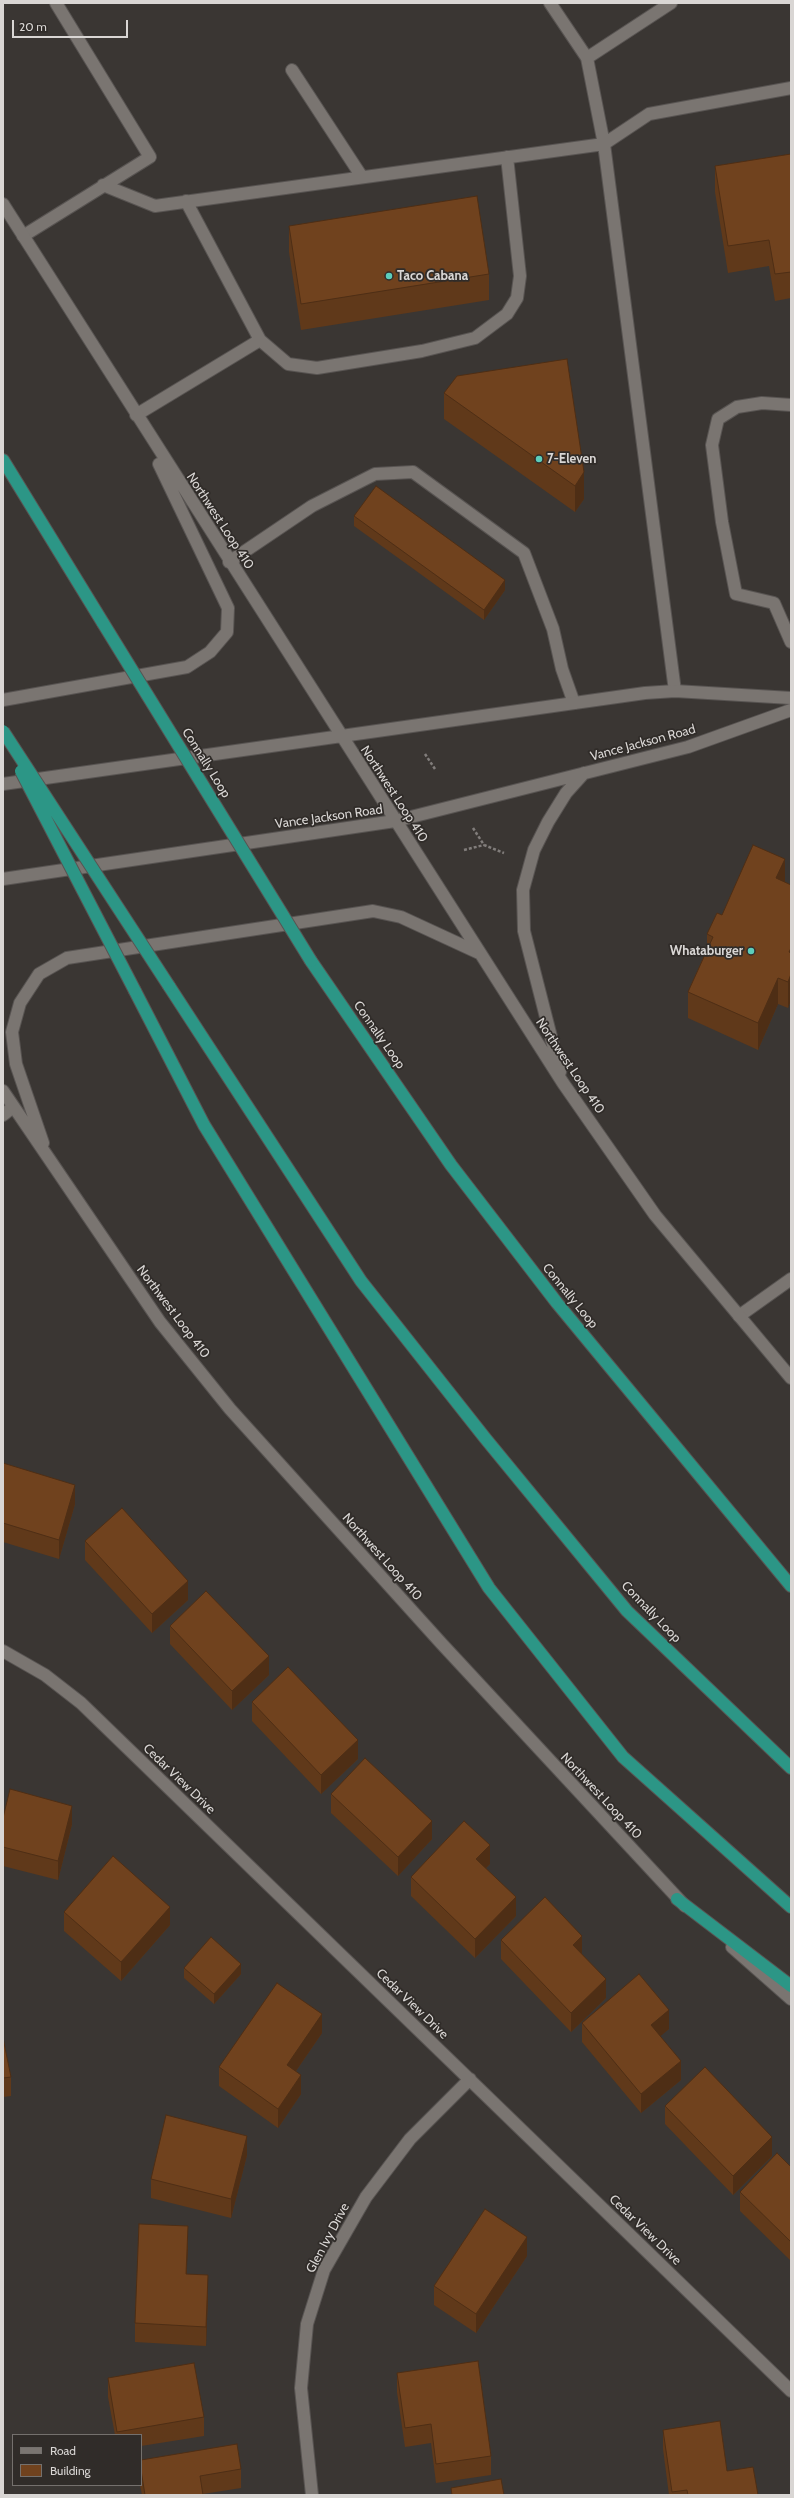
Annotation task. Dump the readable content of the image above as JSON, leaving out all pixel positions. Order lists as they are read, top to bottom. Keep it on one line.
{"streets":{"highway":["Connally Loop"],"main road":["Northwest Loop 410","Vance Jackson Road","Cedar View Drive","Glen Ivy Drive"]},"crossings":[["Northwest Loop 410","Vance Jackson Road"],["Cedar View Drive","Glen Ivy Drive"]],"places":["Taco Cabana","7-Eleven","Whataburger"],"legend":["Road","Building"],"scale_bar":"20 m"}
